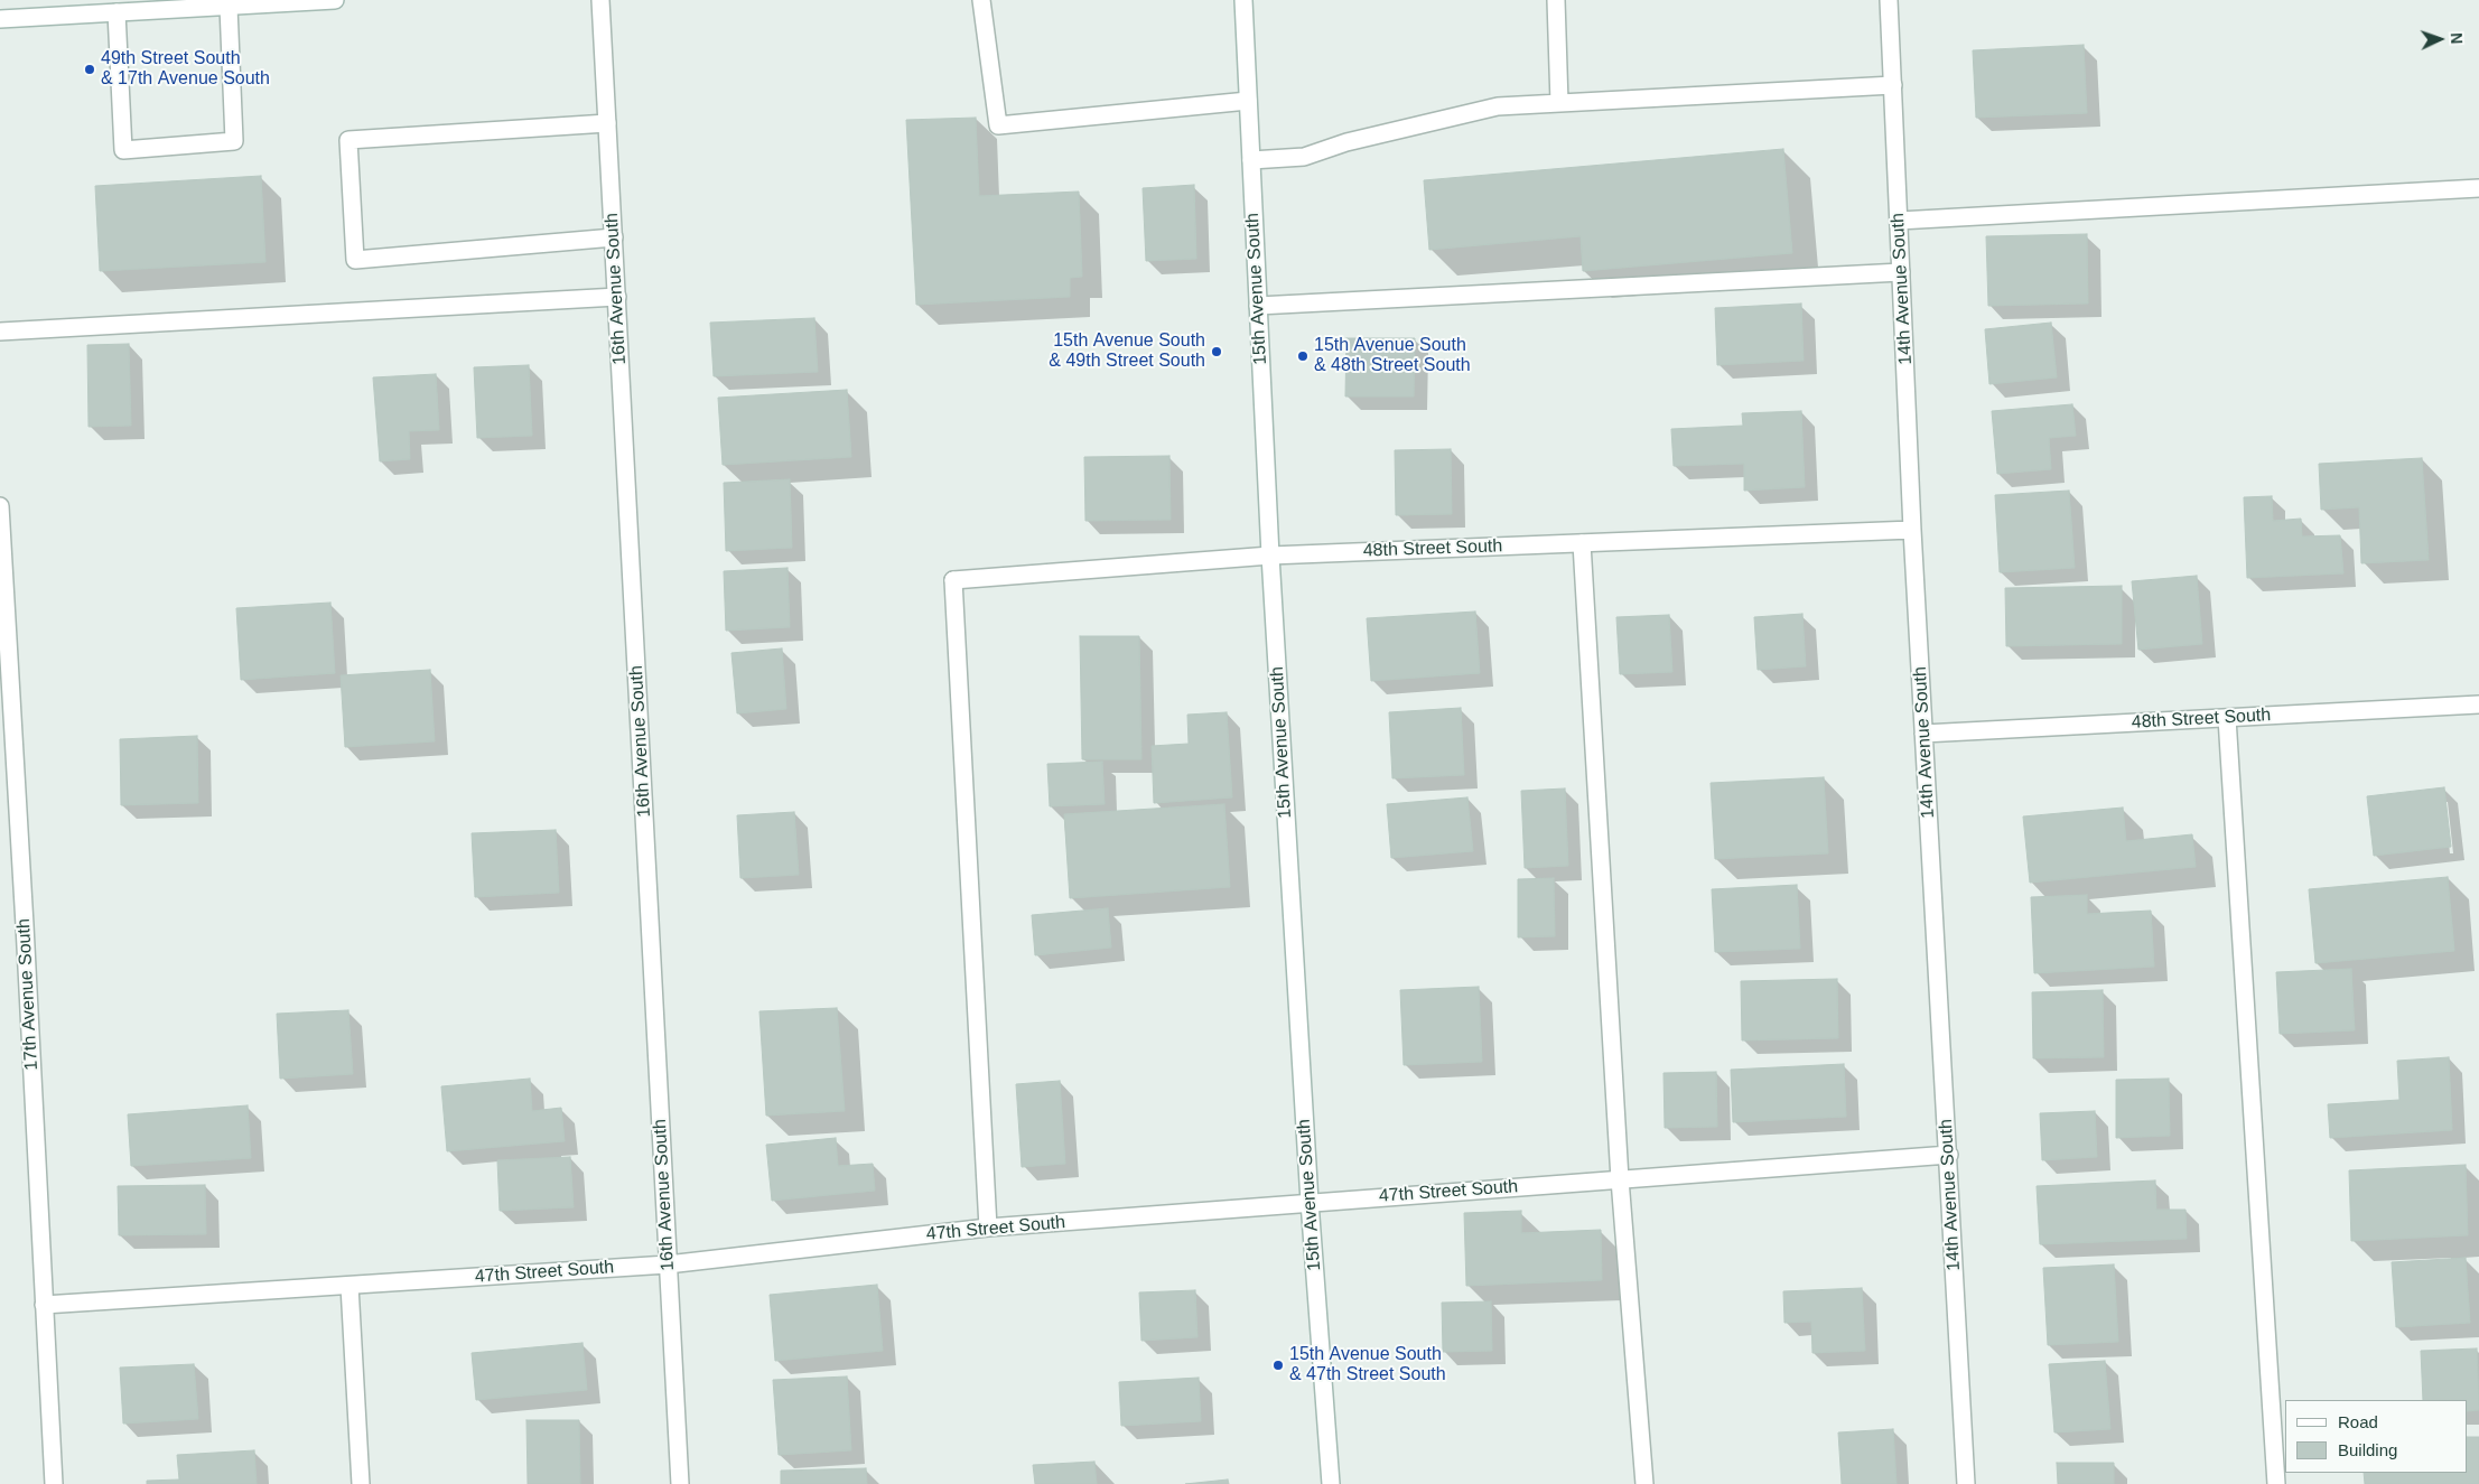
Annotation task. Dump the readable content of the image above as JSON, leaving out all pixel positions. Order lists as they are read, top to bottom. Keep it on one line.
{"streets":{"street":["16th Avenue South","15th Avenue South","14th Avenue South","48th Street South","17th Avenue South","47th Street South"]},"crossings":[["16th Avenue South","47th Street South"],["15th Avenue South","48th Street South"],["15th Avenue South","47th Street South"],["14th Avenue South","48th Street South"],["14th Avenue South","47th Street South"],["48th Street South","47th Street South"],["17th Avenue South","47th Street South"]],"places":["49th Street South & 17th Avenue South","15th Avenue South & 49th Street South","15th Avenue South & 48th Street South","15th Avenue South & 47th Street South"],"legend":["Road","Building"],"north":"right"}
